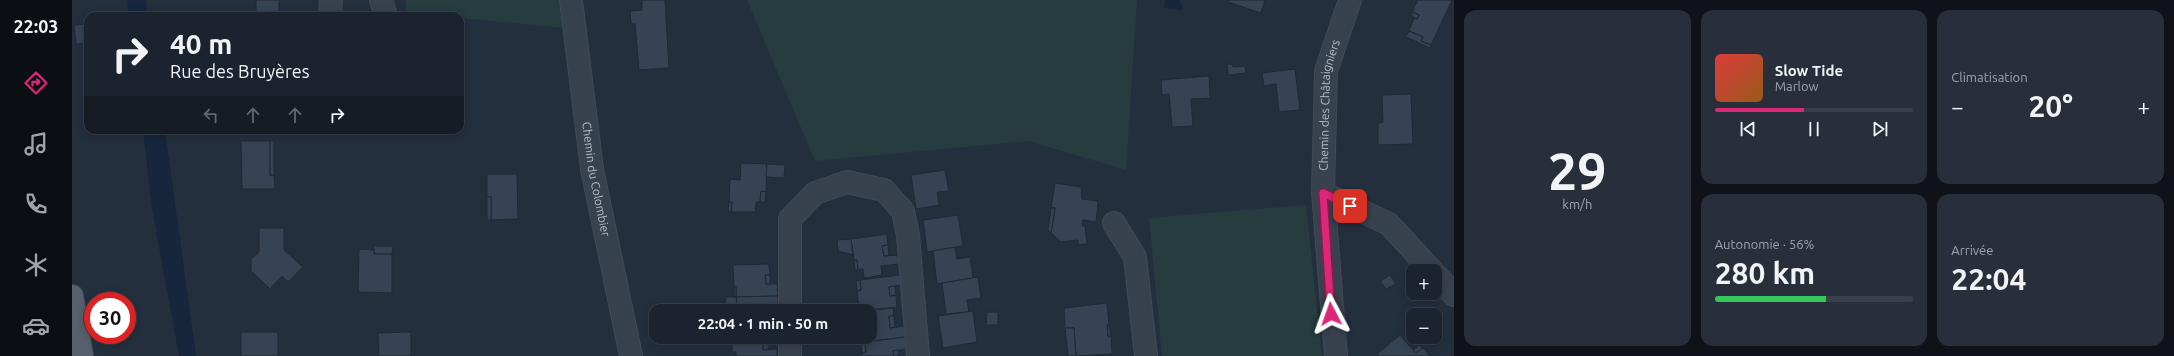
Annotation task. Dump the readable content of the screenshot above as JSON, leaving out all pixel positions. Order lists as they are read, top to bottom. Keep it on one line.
{"streets":{"street":["Chemin des Châtaigniers","Chemin du Colombier"]},"page":{"tabs":"22:03","tile":[["29","km/h"],"Climatisation",["Autonomie · 56%","280 km"],["Arrivée","22:04"]],"turn":["40 m","Rue des Bruyères"],"song":["Slow Tide","Marlow"],"heat":["−","20°","+"],"map_buttons":["+","−"],"limit":"30","trip":"22:04 · 1 min · 50 m"}}
